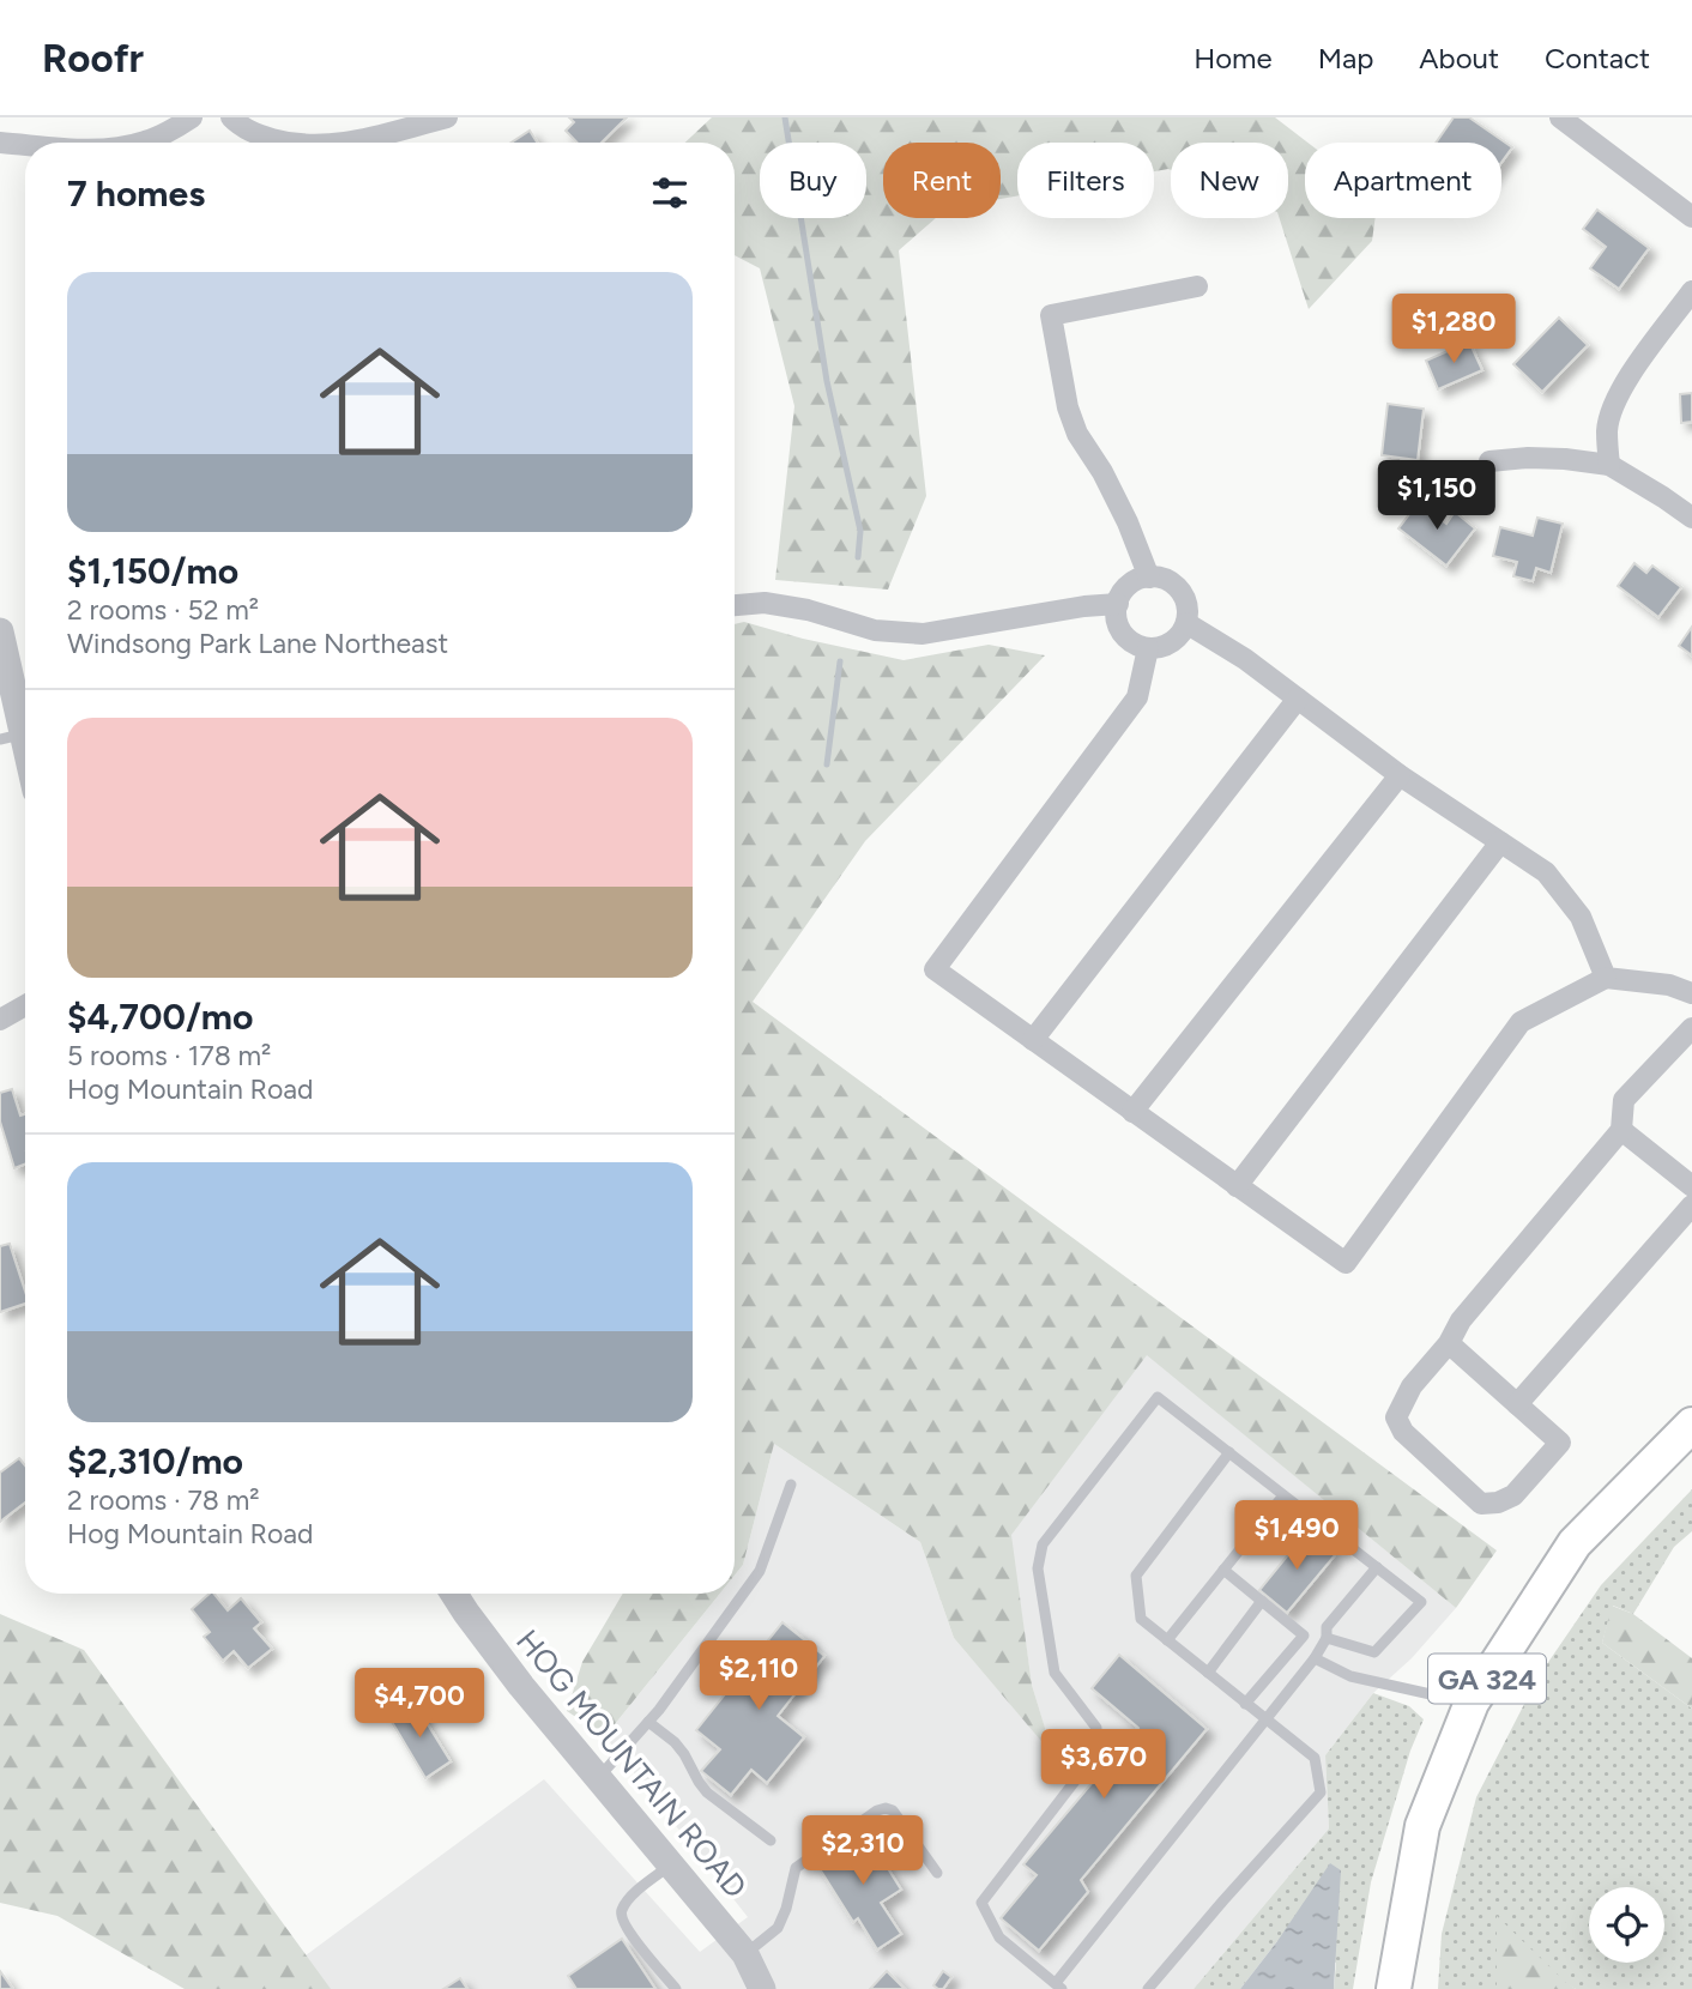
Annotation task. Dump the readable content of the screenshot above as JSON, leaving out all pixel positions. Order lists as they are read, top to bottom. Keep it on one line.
{"streets":{"main road":["GA 324"],"street":["HOG MOUNTAIN ROAD"]},"page":{"header":"Roofr","nav":["Home","Map","About","Contact"],"chip":["Buy","Rent","Filters","New","Apartment"],"heading":"7 homes","list":[{"name":"$1,150/mo","note":"2 rooms · 52 m² · Windsong Park Lane Northeast"},{"name":"$4,700/mo","note":"5 rooms · 178 m² · Hog Mountain Road"},{"name":"$2,310/mo","note":"2 rooms · 78 m² · Hog Mountain Road"}],"price":["$1,280","$1,150","$1,490","$2,110","$4,700","$3,670","$2,310"]}}
